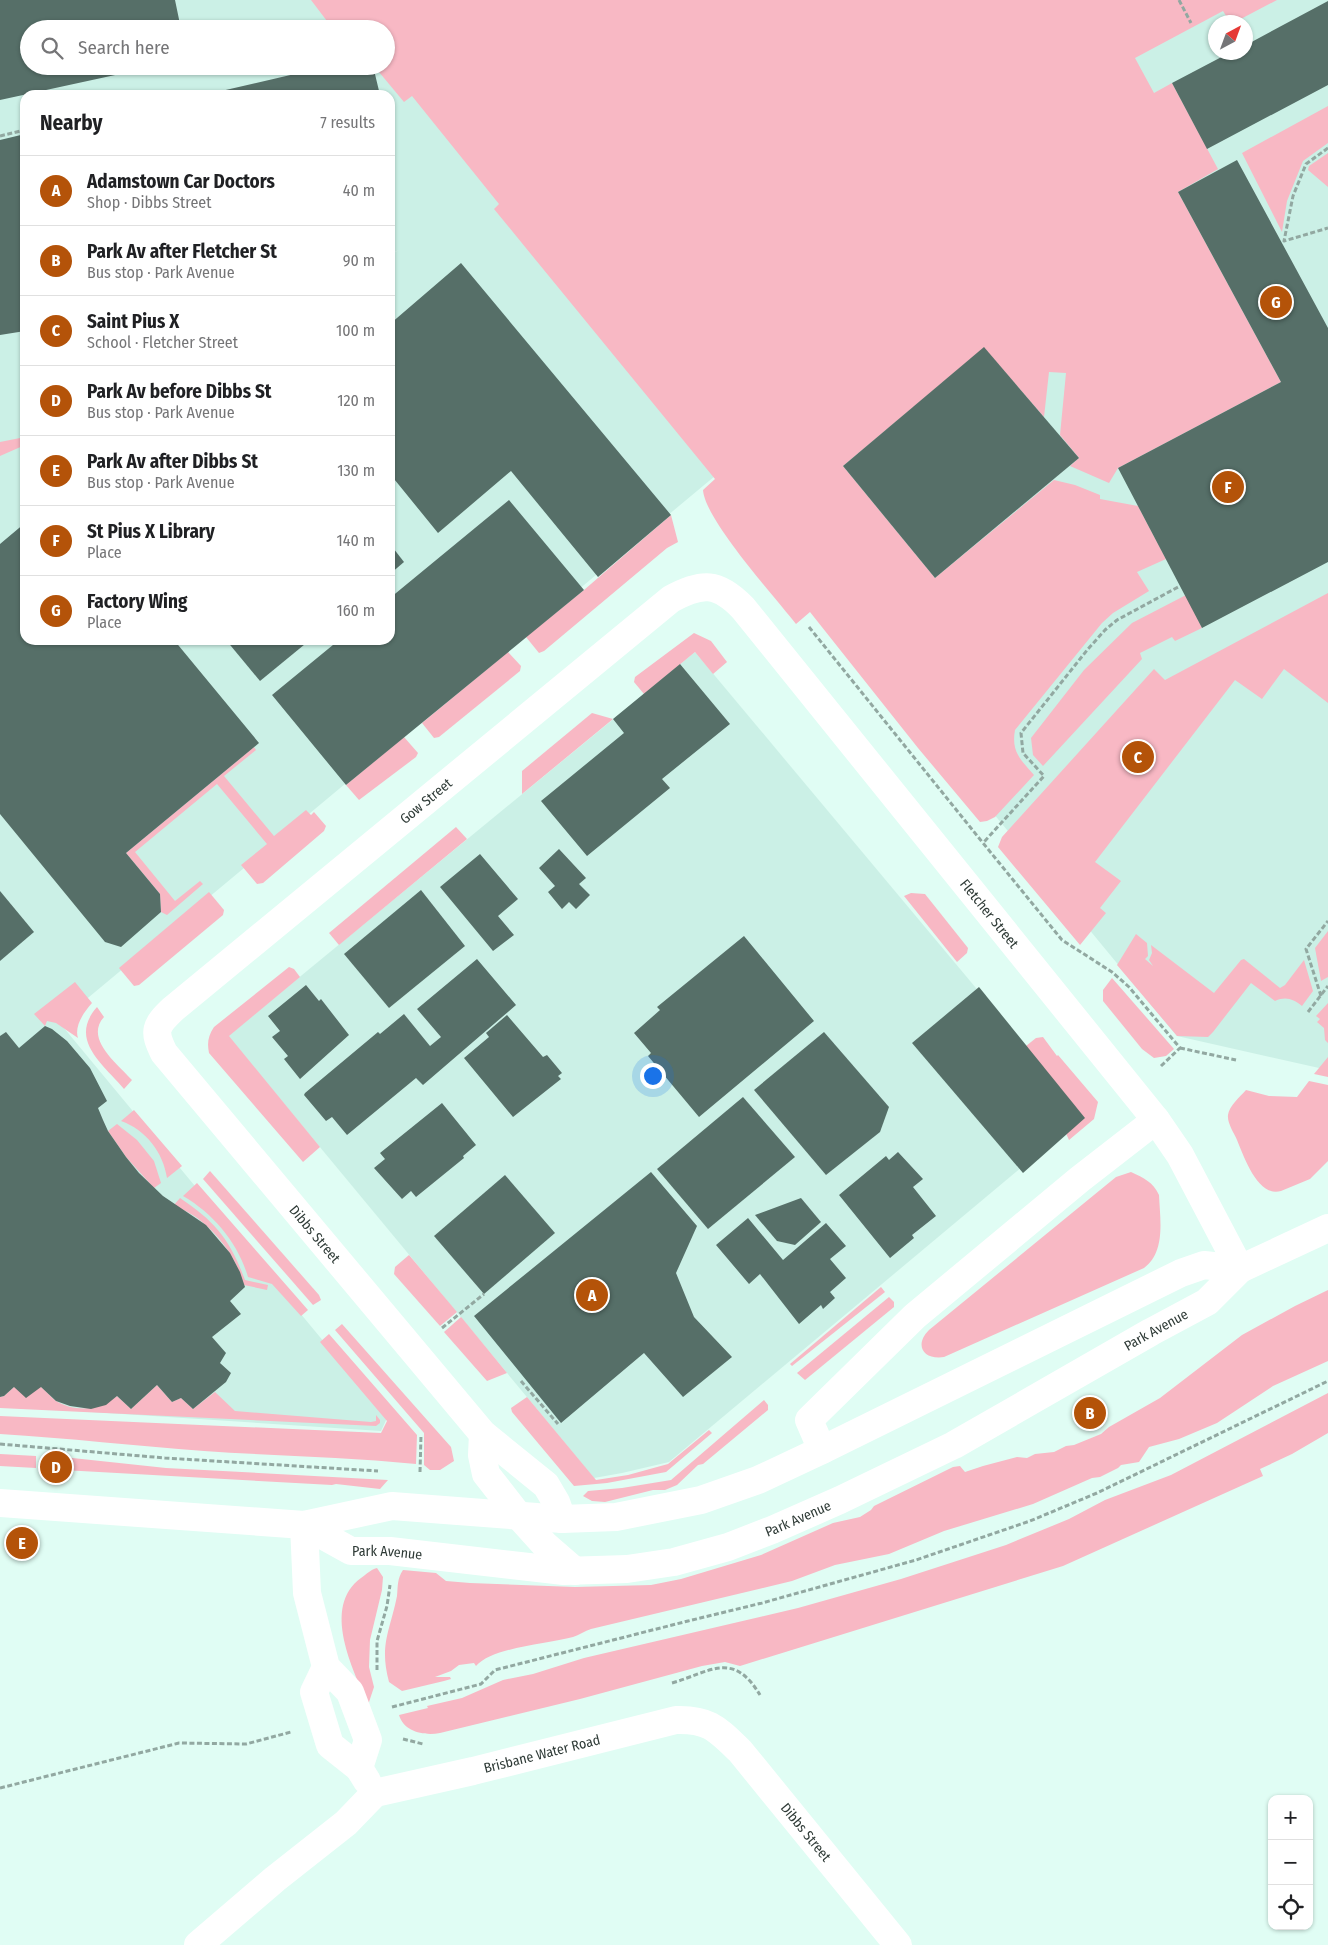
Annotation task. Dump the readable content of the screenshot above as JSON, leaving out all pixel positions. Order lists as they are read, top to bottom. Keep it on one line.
{"streets":{"street":["Gow Street","Fletcher Street","Dibbs Street","Park Avenue","Brisbane Water Road"]},"crossings":[["Gow Street","Fletcher Street"],["Gow Street","Dibbs Street"],["Fletcher Street","Park Avenue"],["Dibbs Street","Park Avenue"],["Dibbs Street","Brisbane Water Road"]],"north":"top right","page":{"search":"Search here","heading":["Nearby","7 results"],"list":[{"mark":"A","name":"Adamstown Car Doctors","note":"Shop · Dibbs Street","value":"40 m"},{"mark":"B","name":"Park Av after Fletcher St","note":"Bus stop · Park Avenue","value":"90 m"},{"mark":"C","name":"Saint Pius X","note":"School · Fletcher Street","value":"100 m"},{"mark":"D","name":"Park Av before Dibbs St","note":"Bus stop · Park Avenue","value":"120 m"},{"mark":"E","name":"Park Av after Dibbs St","note":"Bus stop · Park Avenue","value":"130 m"},{"mark":"F","name":"St Pius X Library","note":"Place","value":"140 m"},{"mark":"G","name":"Factory Wing","note":"Place","value":"160 m"}],"pins":["G","F","C","A","B","D","E"],"map_buttons":["+","−"]}}
